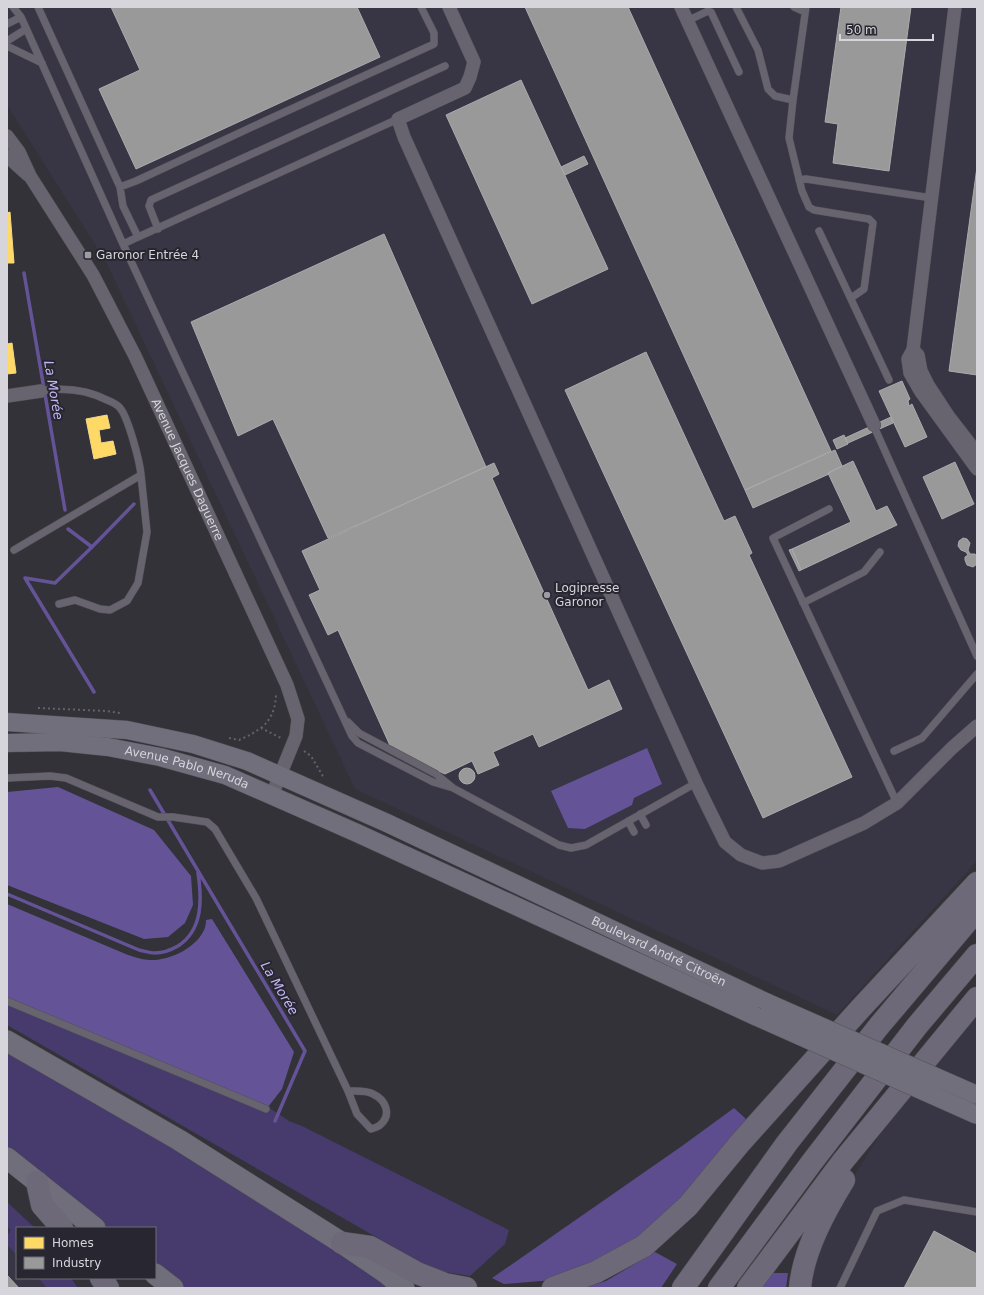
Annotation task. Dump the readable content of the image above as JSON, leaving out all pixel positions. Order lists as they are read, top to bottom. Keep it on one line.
{"streets":{"main road":["Avenue Pablo Neruda","Boulevard André Citroën"],"street":["Avenue Jacques Daguerre"]},"crossings":[["Avenue Jacques Daguerre","Avenue Pablo Neruda"],["Avenue Pablo Neruda","Boulevard André Citroën"]],"water":["La Morée"],"places":{"transit":["Garonor Entrée 4"],"other":["Logipresse Garonor"]},"legend":["Homes","Industry"],"scale_bar":"50 m"}
